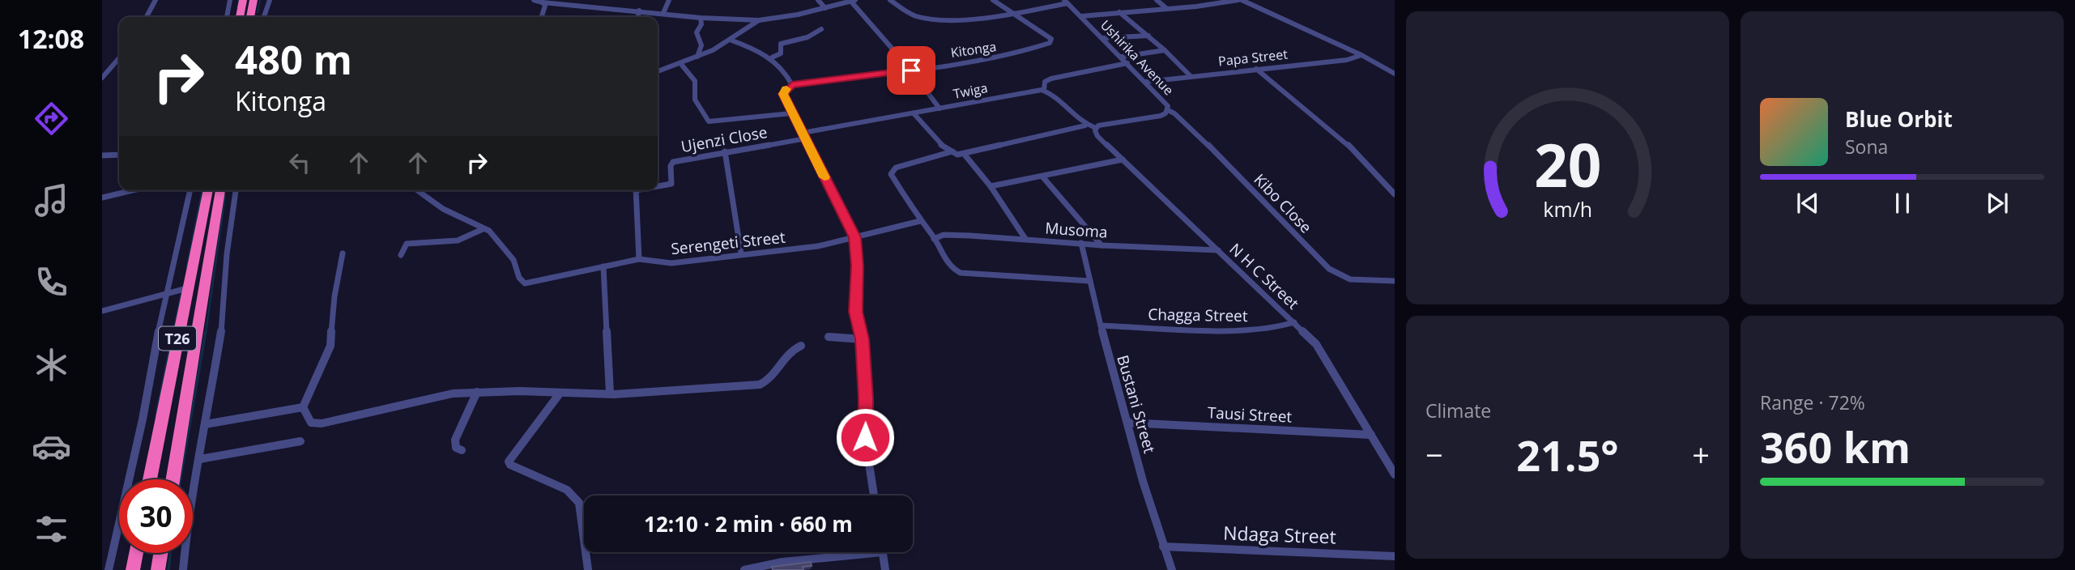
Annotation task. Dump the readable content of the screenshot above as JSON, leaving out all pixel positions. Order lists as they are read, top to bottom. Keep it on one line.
{"streets":{"highway":["T26"],"street":["Kitonga","Ushirika Avenue","Papa Street","Twiga","Ujenzi Close","Kibo Close","Musoma","Serengeti Street","N H C Street","Chagga Street","Bustani Street","Tausi Street","Ndaga Street"]},"crossings":[["Ushirika Avenue","Papa Street"],["Ushirika Avenue","Kibo Close"],["Ushirika Avenue","N H C Street"],["Twiga","Ujenzi Close"],["Musoma","N H C Street"],["Musoma","Bustani Street"],["N H C Street","Chagga Street"],["N H C Street","Tausi Street"],["Chagga Street","Bustani Street"],["Bustani Street","Tausi Street"],["Bustani Street","Ndaga Street"]],"page":{"tabs":"12:08","turn":["480 m","Kitonga"],"song":["Blue Orbit","Sona"],"tile":["Climate",["Range · 72%","360 km"]],"heat":["−","21.5°","+"],"limit":"30","trip":"12:10 · 2 min · 660 m","gauge":["20","km/h"]}}
